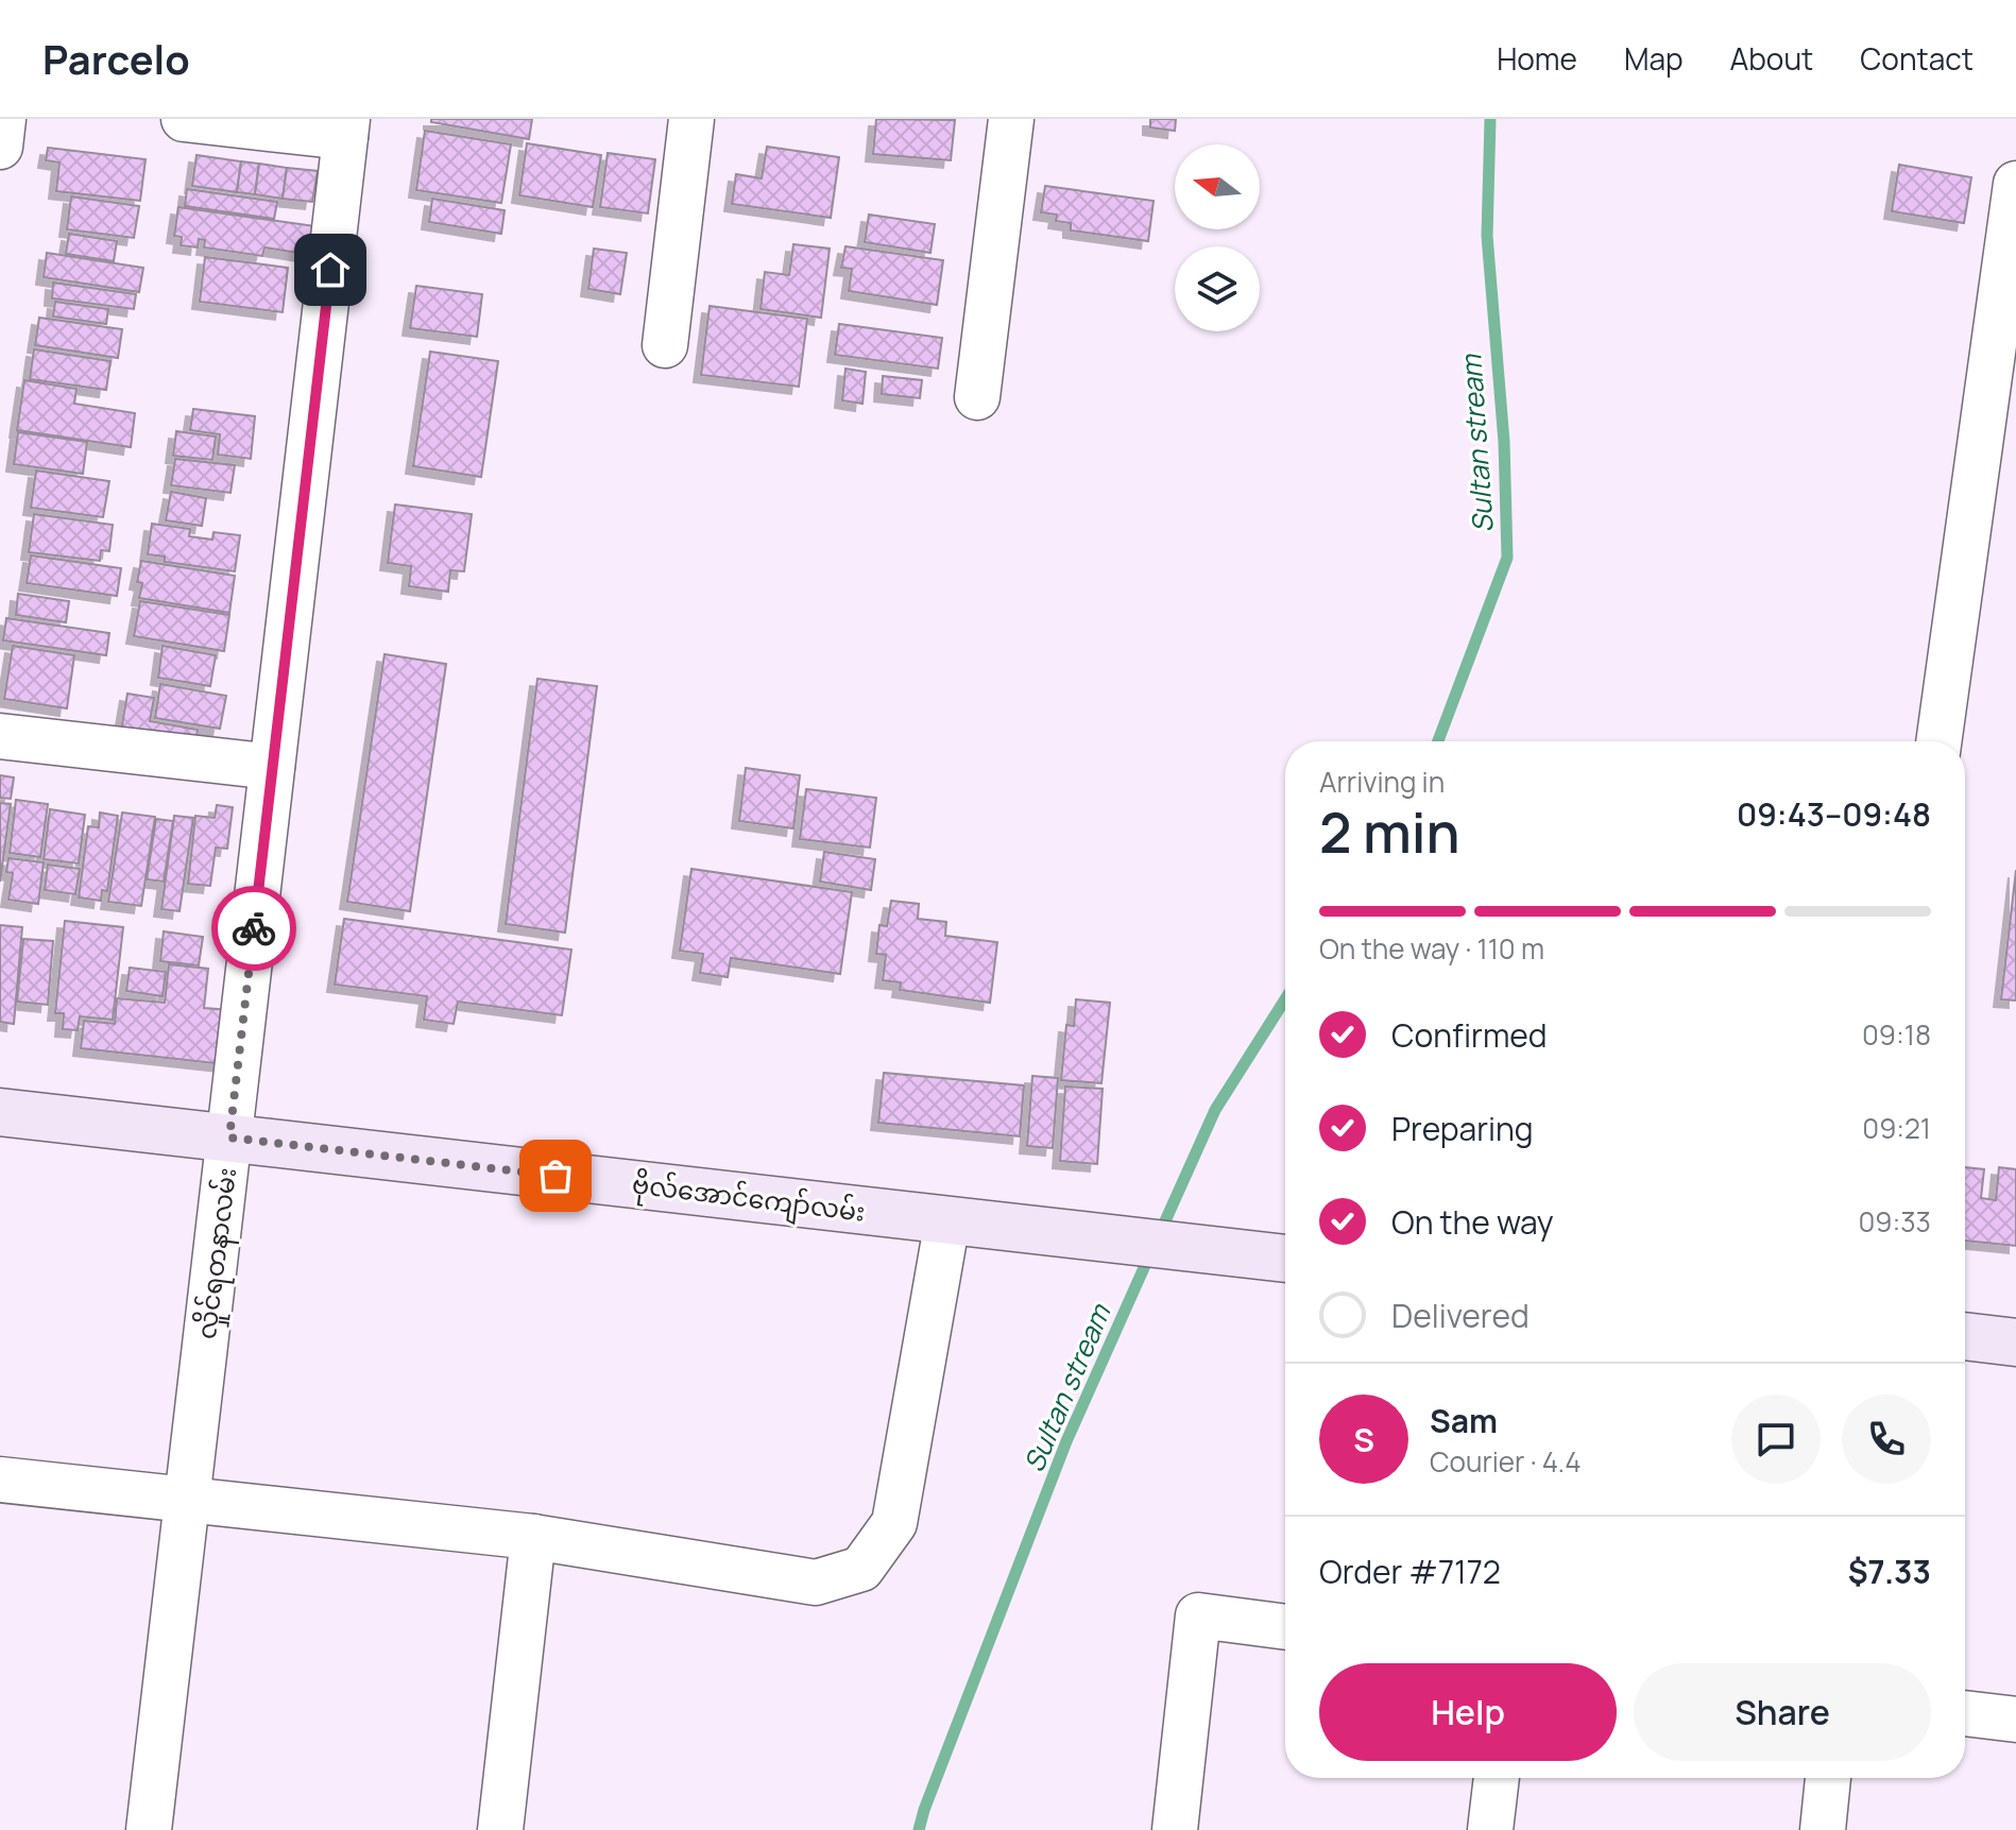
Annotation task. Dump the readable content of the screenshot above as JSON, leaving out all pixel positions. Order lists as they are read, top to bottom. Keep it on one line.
{"streets":{"street":["ဗိုလ်အောင်ကျော်လမ်း","လှိုင်ရတနာလမ်း"]},"crossings":[["ဗိုလ်အောင်ကျော်လမ်း","လှိုင်ရတနာလမ်း"]],"water":["Sultan stream"],"north":"left","page":{"header":"Parcelo","nav":["Home","Map","About","Contact"],"heading":["2 min","Arriving in","09:43–09:48"],"panel":["Sam","Courier · 4.4","Order #7172","$7.33"],"bar":"On the way · 110 m","list":[["Confirmed","09:18"],["Preparing","09:21"],["On the way","09:33"],"Delivered"],"round":"S","buttons":["Help","Share"]}}
